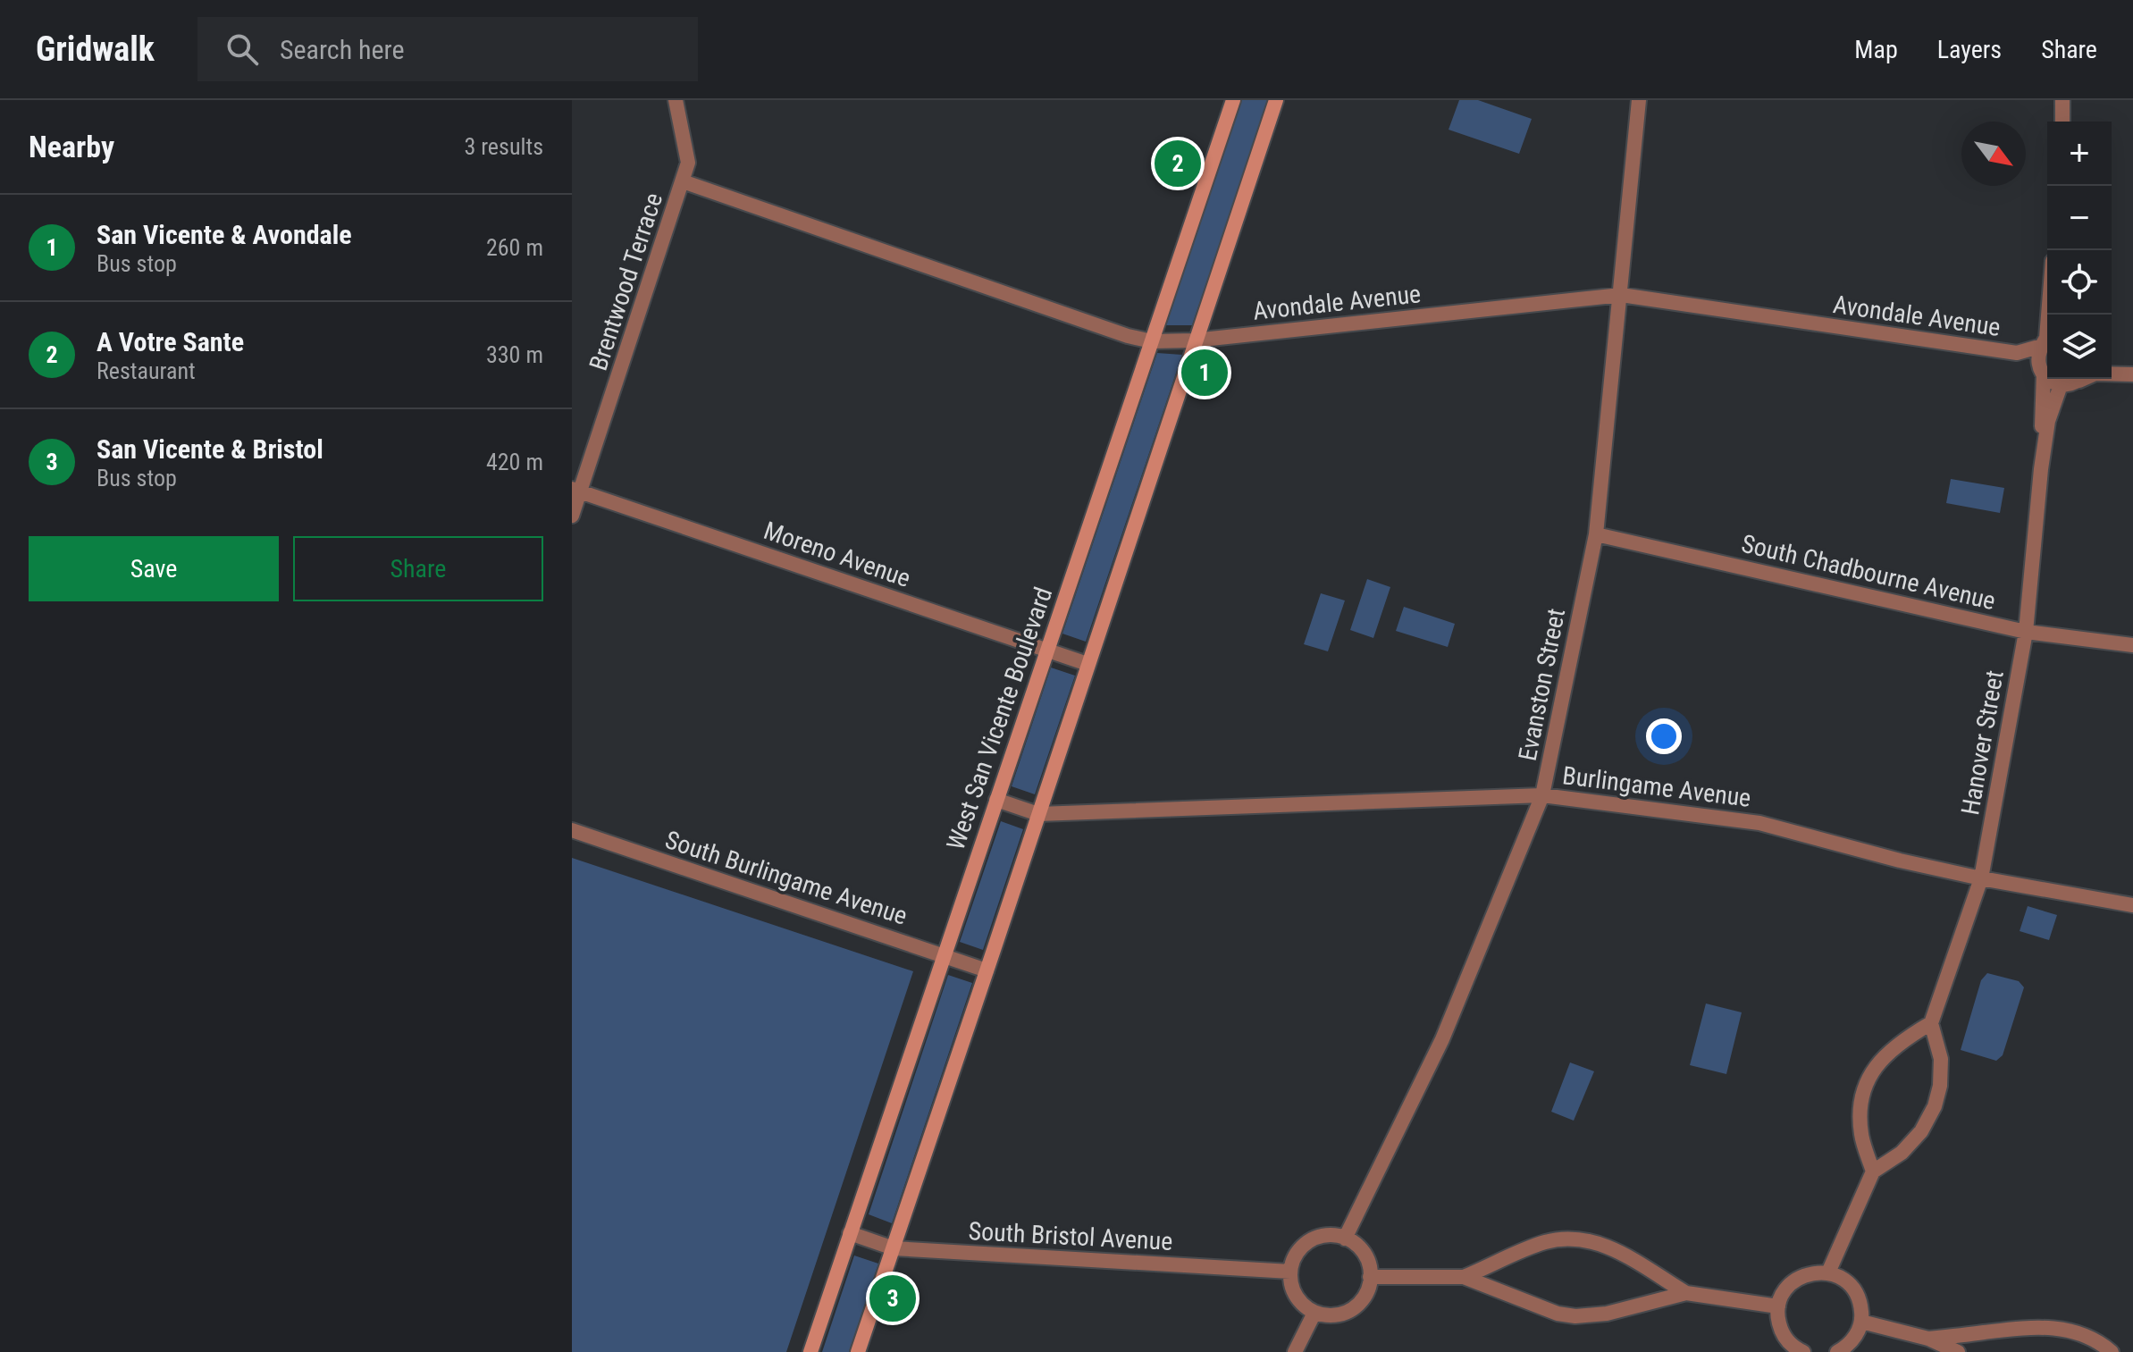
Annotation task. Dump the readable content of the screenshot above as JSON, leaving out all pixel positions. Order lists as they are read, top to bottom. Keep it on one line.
{"streets":{"main road":["West San Vicente Boulevard"],"street":["Brentwood Terrace","Avondale Avenue","Moreno Avenue","South Chadbourne Avenue","Evanston Street","Hanover Street","Burlingame Avenue","South Burlingame Avenue","South Bristol Avenue"]},"crossings":[["Brentwood Terrace","Avondale Avenue"],["Brentwood Terrace","Moreno Avenue"],["Avondale Avenue","Evanston Street"],["Avondale Avenue","West San Vicente Boulevard"],["Avondale Avenue","Hanover Street"],["Moreno Avenue","West San Vicente Boulevard"],["South Chadbourne Avenue","Evanston Street"],["South Chadbourne Avenue","Hanover Street"],["Evanston Street","Burlingame Avenue"],["Evanston Street","South Bristol Avenue"],["West San Vicente Boulevard","Burlingame Avenue"],["West San Vicente Boulevard","South Burlingame Avenue"],["West San Vicente Boulevard","South Bristol Avenue"],["Hanover Street","Burlingame Avenue"]],"north":"bottom right","page":{"header":"Gridwalk","search":"Search here","nav":["Map","Layers","Share"],"heading":["Nearby","3 results"],"map_buttons":["+","−"],"pins":["2","1","3"],"list":[{"mark":"1","name":"San Vicente & Avondale","note":"Bus stop","value":"260 m"},{"mark":"2","name":"A Votre Sante","note":"Restaurant","value":"330 m"},{"mark":"3","name":"San Vicente & Bristol","note":"Bus stop","value":"420 m"}],"buttons":["Save","Share"]}}
